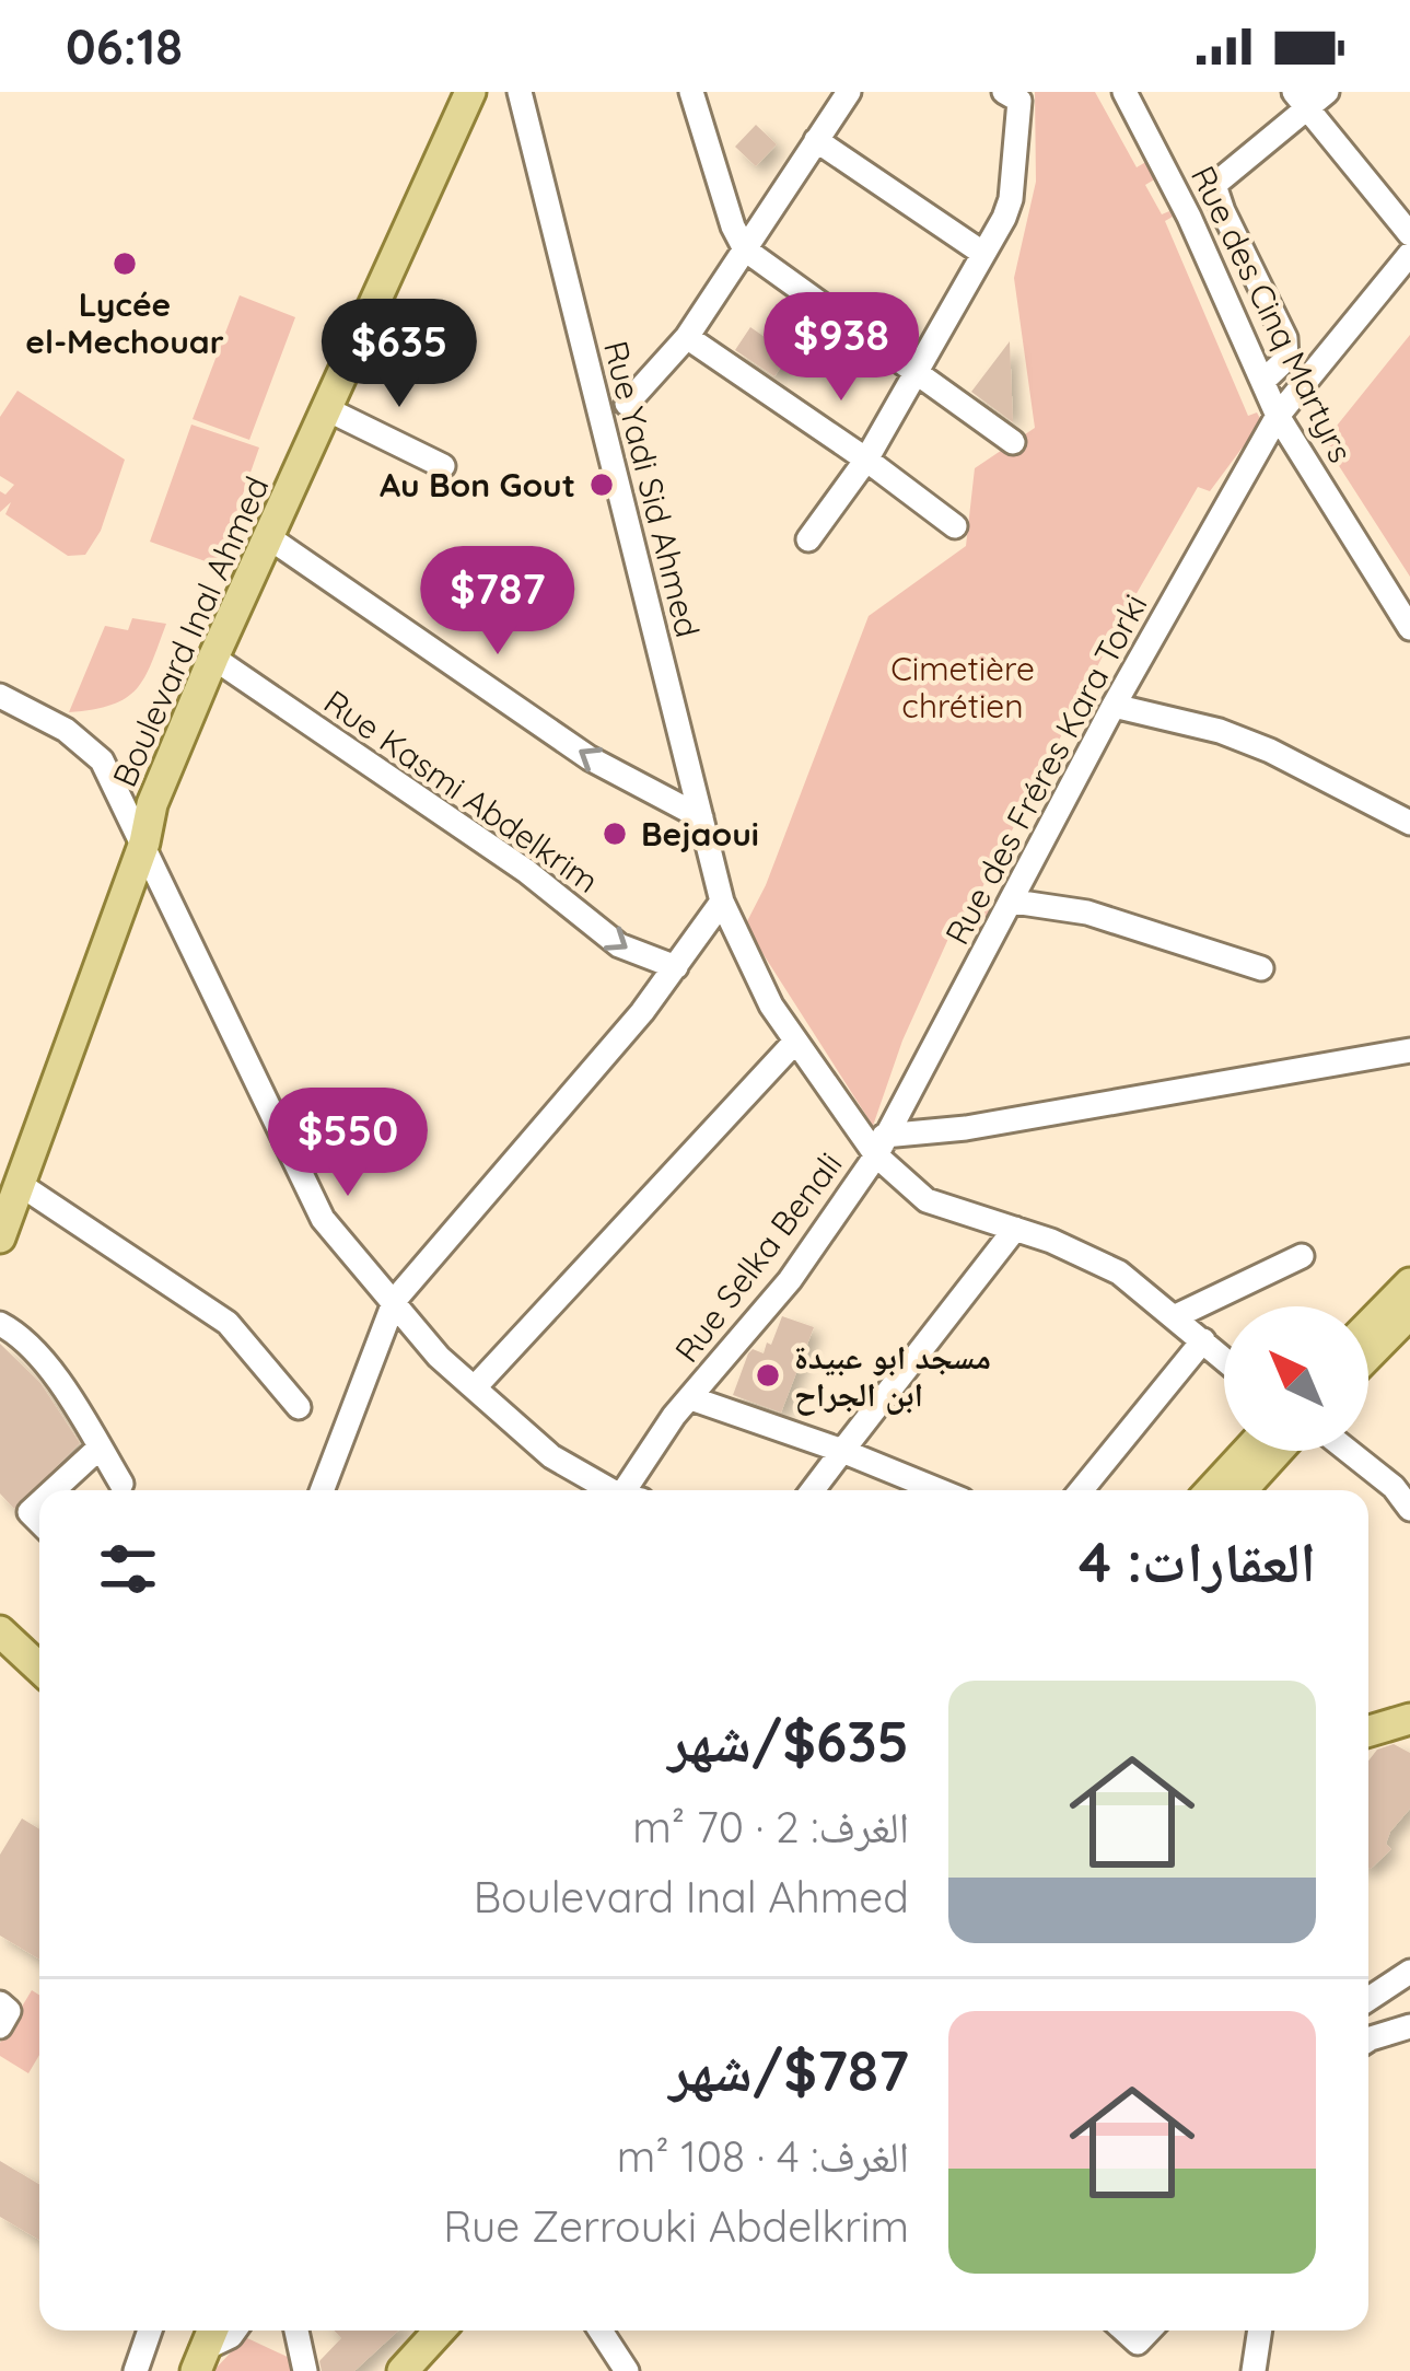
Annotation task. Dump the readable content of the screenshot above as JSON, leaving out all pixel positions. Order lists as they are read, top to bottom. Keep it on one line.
{"streets":{"main road":["Boulevard Inal Ahmed"],"street":["Rue des Cinq Martyrs","Rue Yadi Sid Ahmed","Rue des Fréres Kara Torki","Rue Kasmi Abdelkrim","Rue Selka Benali"]},"crossings":[["Rue des Cinq Martyrs","Rue des Fréres Kara Torki"],["Rue Yadi Sid Ahmed","Rue des Fréres Kara Torki"],["Rue Yadi Sid Ahmed","Rue Selka Benali"],["Boulevard Inal Ahmed","Rue Kasmi Abdelkrim"],["Rue des Fréres Kara Torki","Rue Selka Benali"]],"parks":["Cimetière chrétien"],"places":["Lycée el-Mechouar","Au Bon Gout","Bejaoui","مسجد ابو عبيدة ابن الجراح"],"north":"top left","page":{"status":"06:18","price":["$938","$635","$787","$550"],"heading":"العقارات: 4","list":[{"name":"$635/شهر","note":"الغرف: 2 · 70 m² · Boulevard Inal Ahmed"},{"name":"$787/شهر","note":"الغرف: 4 · 108 m² · Rue Zerrouki Abdelkrim"}]}}
